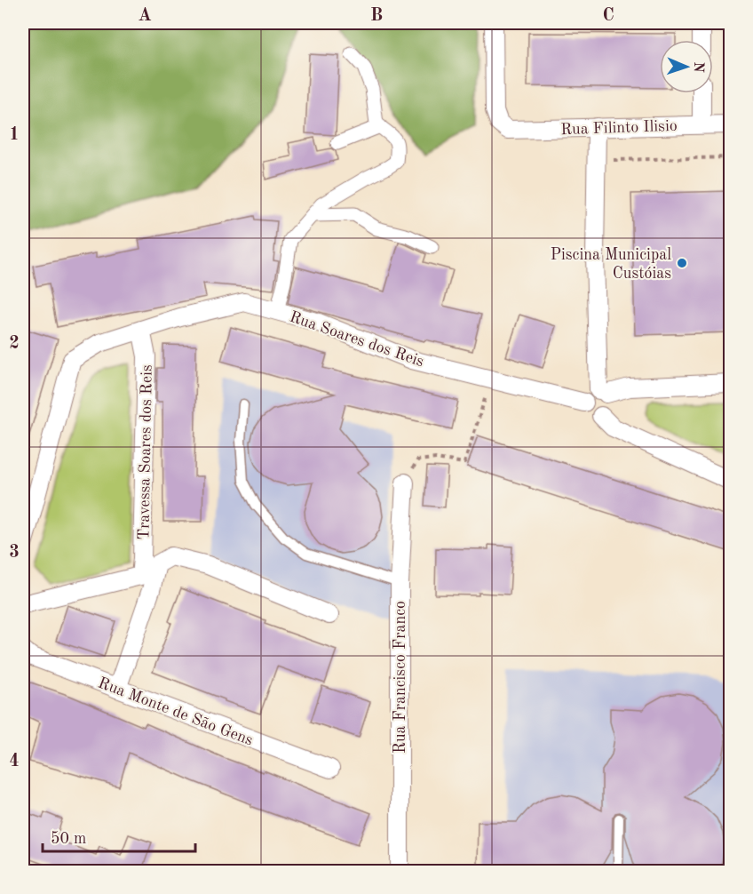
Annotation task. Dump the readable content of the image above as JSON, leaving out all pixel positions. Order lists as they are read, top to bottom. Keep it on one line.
{"streets":{"street":["Rua Filinto Ilisio","Rua Soares dos Reis","Travessa Soares dos Reis","Rua Francisco Franco","Rua Monte de São Gens"]},"crossings":[["Rua Soares dos Reis","Travessa Soares dos Reis"]],"places":["Piscina Municipal Custóias"],"scale_bar":"50 m","north":"right","grid":{"columns":["A","B","C"],"rows":["1","2","3","4"]}}
